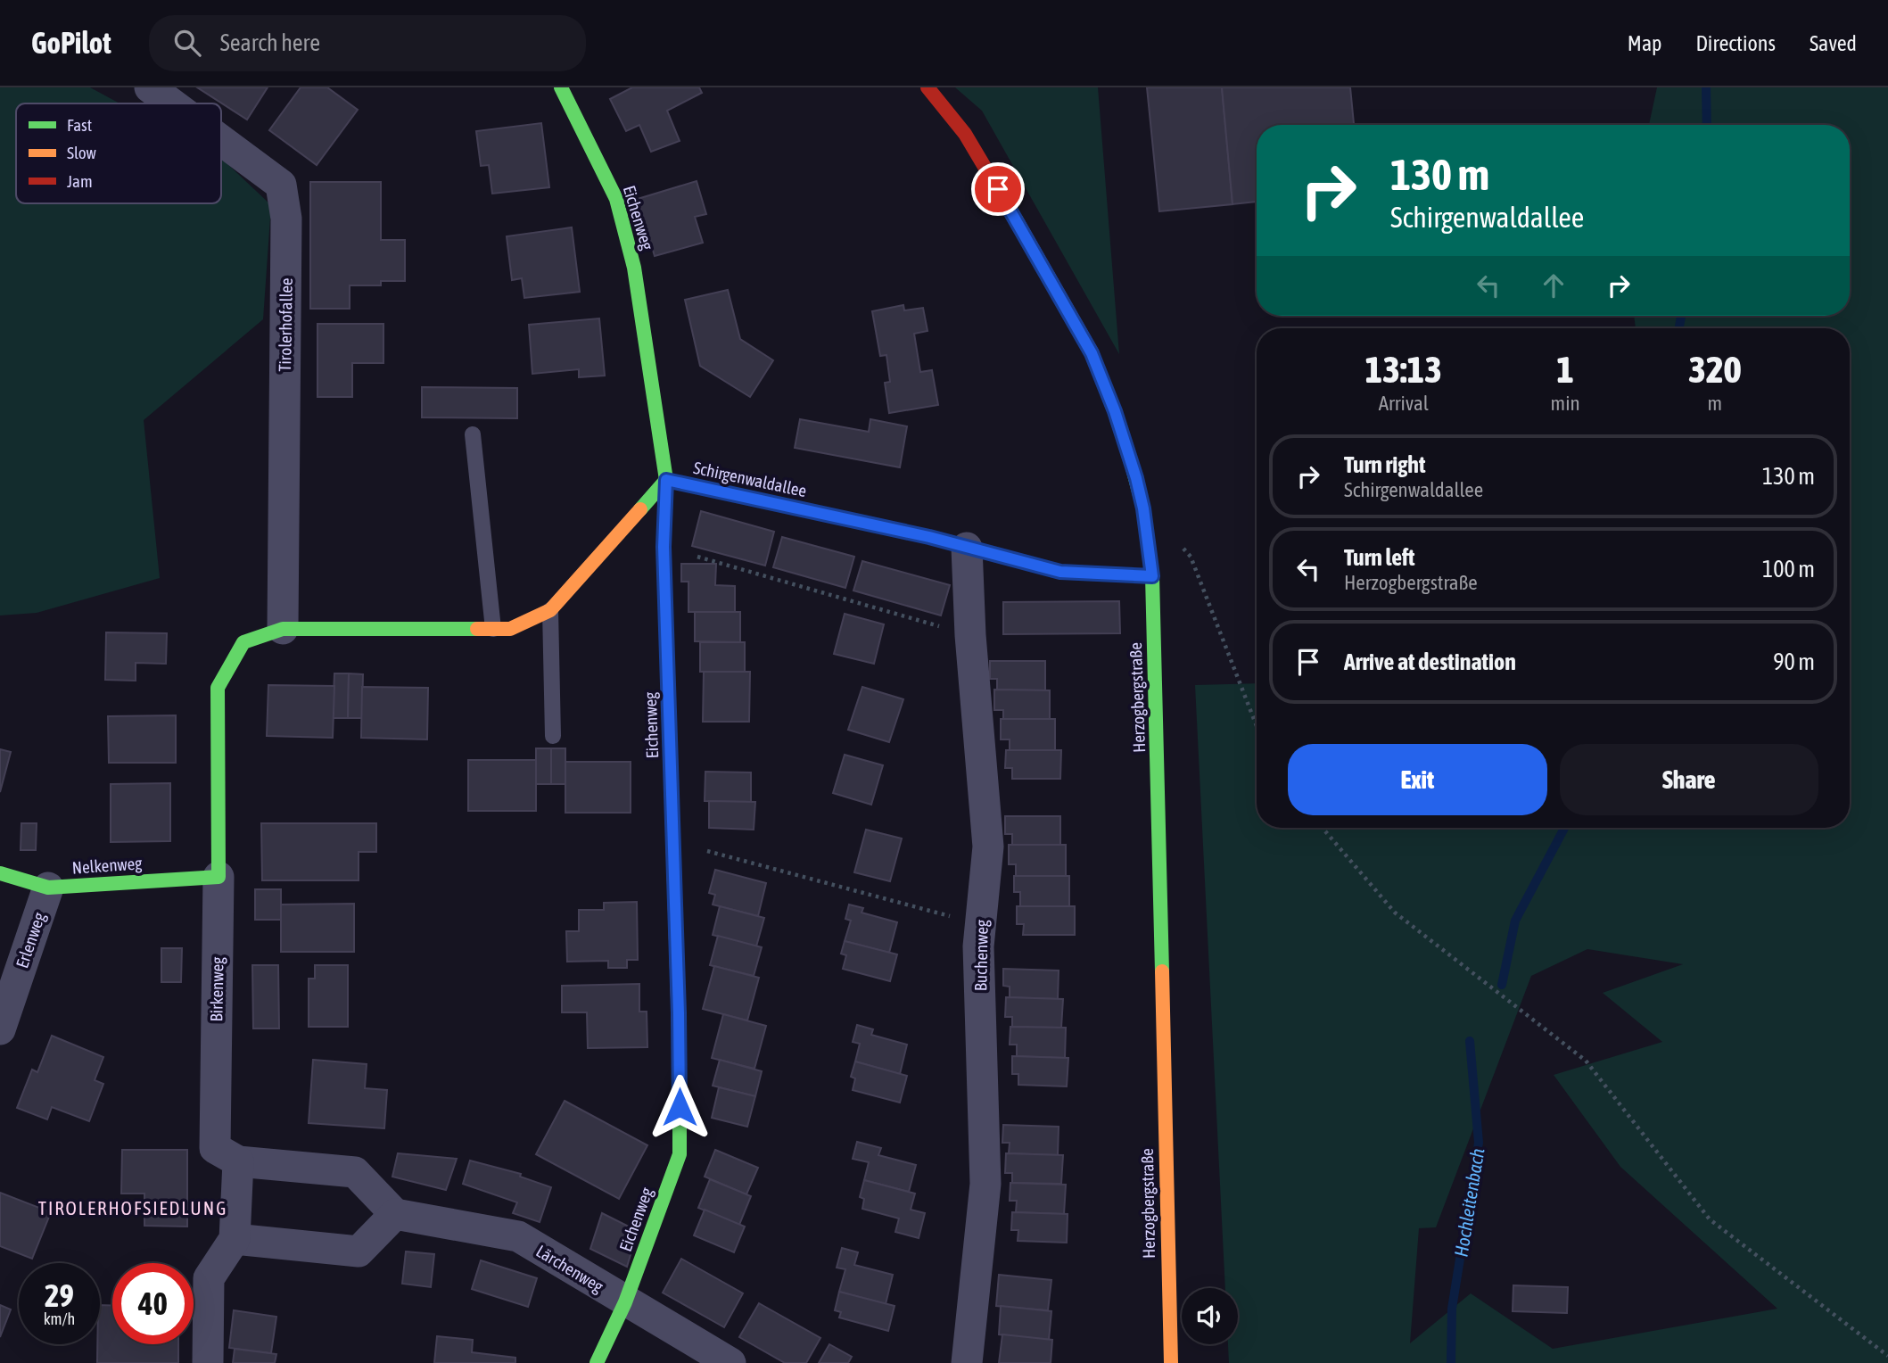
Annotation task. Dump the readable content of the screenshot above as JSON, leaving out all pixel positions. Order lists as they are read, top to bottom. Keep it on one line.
{"streets":{"street":["Eichenweg","Tirolerhofallee","Schirgenwaldallee","Herzogbergstraße","Nelkenweg","Erlenweg","Buchenweg","Birkenweg","Lärchenweg"]},"crossings":[["Eichenweg","Schirgenwaldallee"],["Eichenweg","Lärchenweg"],["Tirolerhofallee","Birkenweg"],["Schirgenwaldallee","Herzogbergstraße"],["Schirgenwaldallee","Buchenweg"],["Nelkenweg","Erlenweg"],["Nelkenweg","Birkenweg"]],"districts":["TIROLERHOFSIEDLUNG"],"water":["Hochleitenbach"],"legend":["Fast","Slow","Jam"],"page":{"header":"GoPilot","search":"Search here","nav":["Map","Directions","Saved"],"turn":["130 m","Schirgenwaldallee"],"eta":["13:13","Arrival","1","min","320","m"],"list":[{"name":"Turn right","note":"Schirgenwaldallee","value":"130 m"},{"name":"Turn left","note":"Herzogbergstraße","value":"100 m"},{"name":"Arrive at destination","value":"90 m"}],"buttons":["Exit","Share"],"speed":"29 km/h","limit":"40"}}
